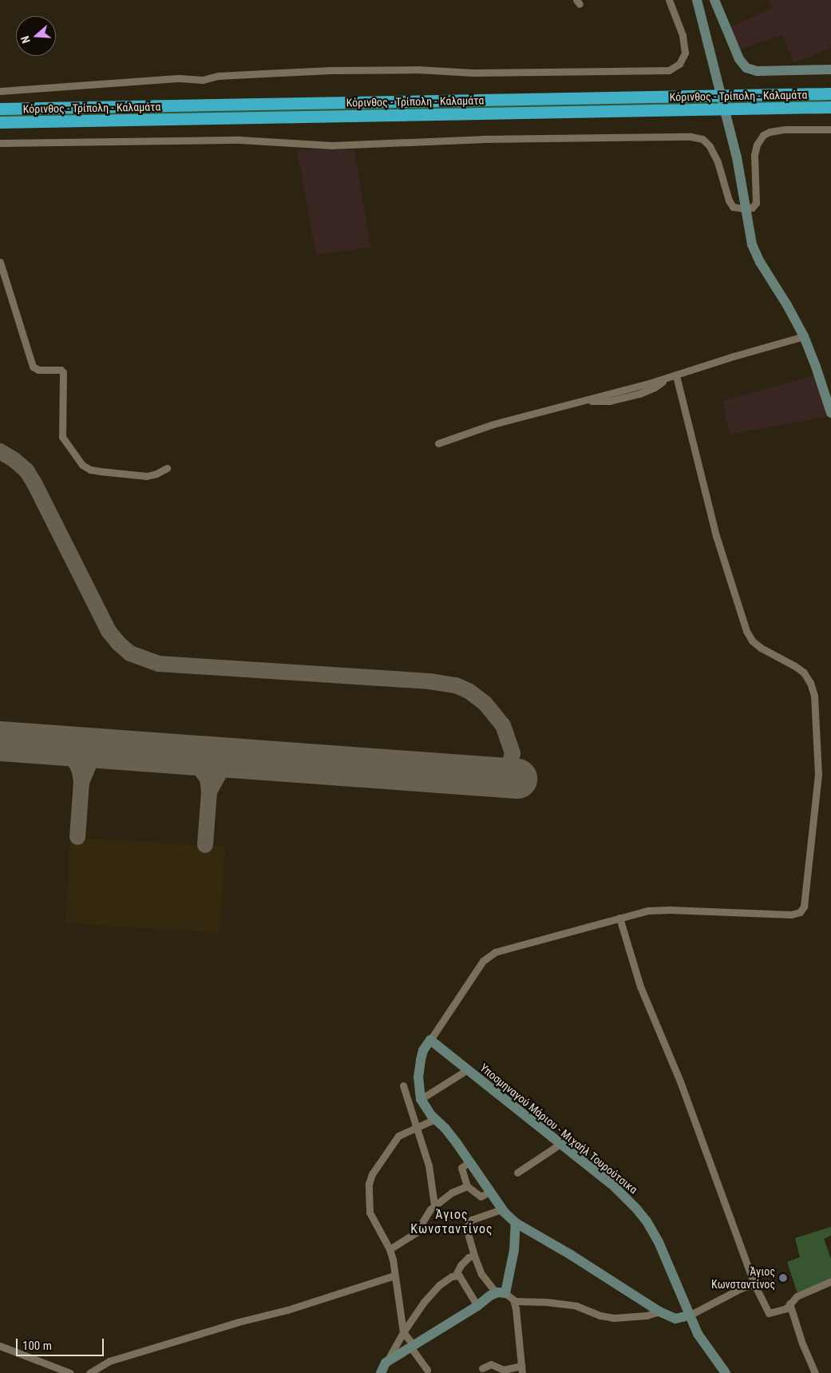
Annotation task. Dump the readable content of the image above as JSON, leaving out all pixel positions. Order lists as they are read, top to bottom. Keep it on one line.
{"streets":{"highway":["Κόρινθος - Τρίπολη - Καλαμάτα"],"street":["Υποσμηναγού Μάριου - Μιχαήλ Τουρούτσικα"]},"districts":["Άγιος Κωνσταντίνος"],"places":["Άγιος Κωνσταντίνος"],"scale_bar":"100 m","north":"left"}
